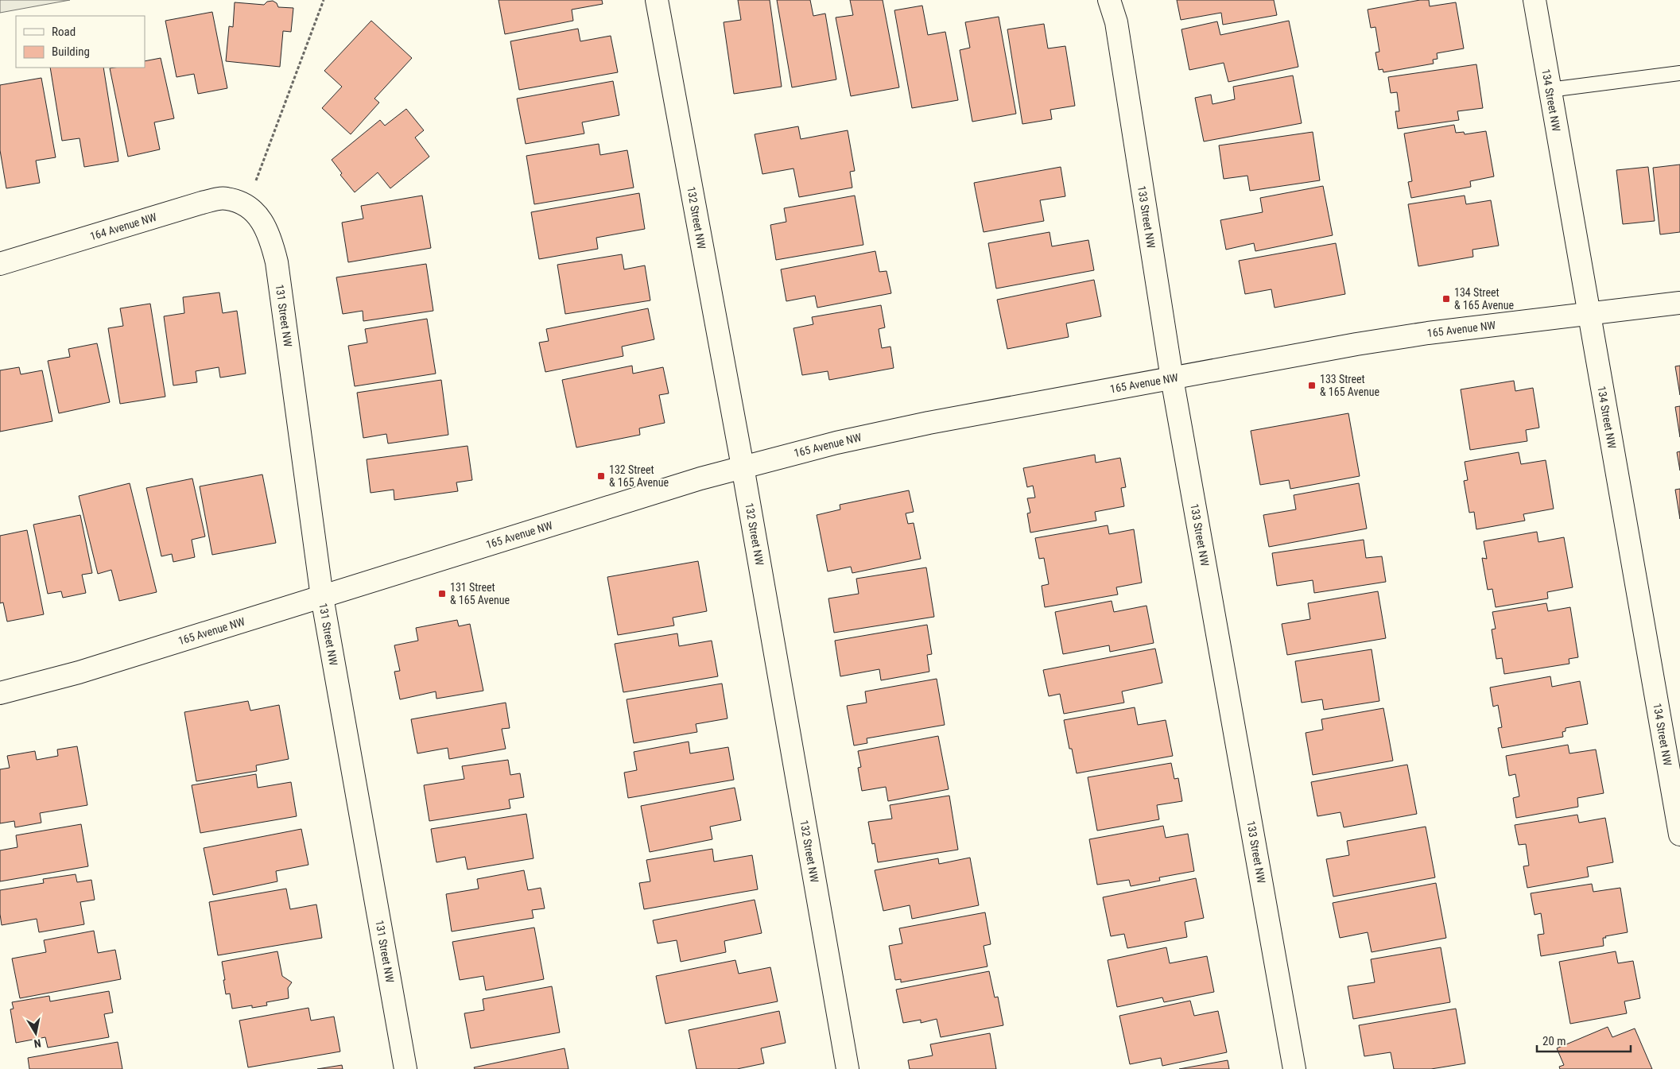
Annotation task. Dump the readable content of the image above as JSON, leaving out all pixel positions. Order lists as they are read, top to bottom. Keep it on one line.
{"streets":{"street":["134 Street NW","133 Street NW","132 Street NW","164 Avenue NW","131 Street NW","165 Avenue NW"]},"crossings":[["134 Street NW","165 Avenue NW"],["133 Street NW","165 Avenue NW"],["132 Street NW","165 Avenue NW"],["164 Avenue NW","131 Street NW"],["131 Street NW","165 Avenue NW"]],"places":{"transit":["134 Street & 165 Avenue","133 Street & 165 Avenue","132 Street & 165 Avenue","131 Street & 165 Avenue"]},"legend":["Road","Building"],"scale_bar":"20 m","north":"bottom"}
